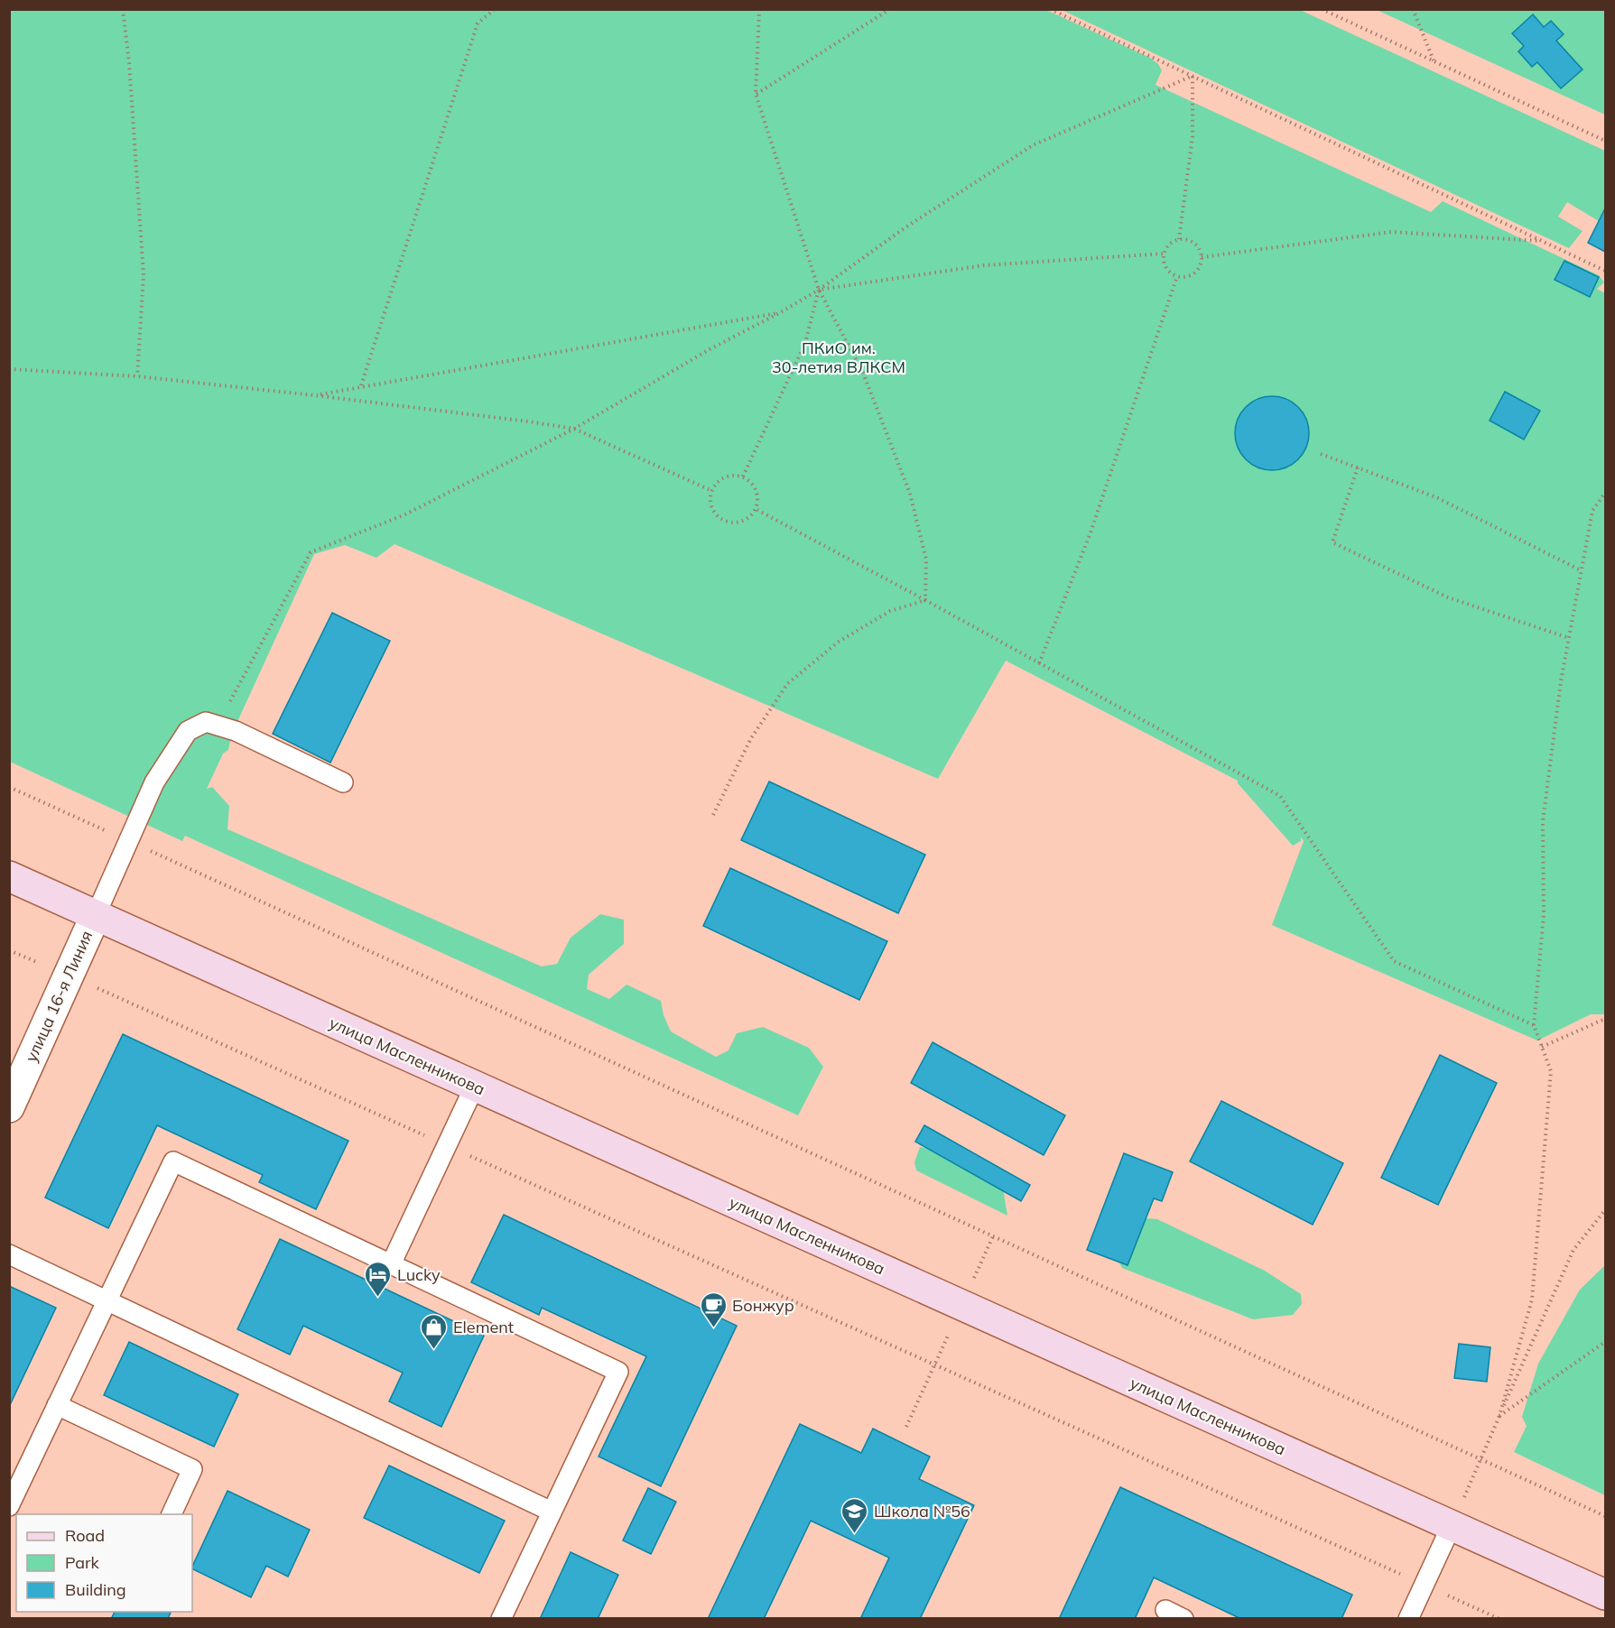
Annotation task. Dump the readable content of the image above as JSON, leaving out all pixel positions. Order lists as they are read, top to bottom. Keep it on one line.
{"streets":{"main road":["улица Масленникова"],"street":["улица 16-я Линия"]},"crossings":[["улица 16-я Линия","улица Масленникова"]],"parks":["ПКиО им. 30-летия ВЛКСМ"],"places":{"hotel":["Lucky"],"cafe":["Бонжур"],"shop":["Element"],"school or university":["Школа №56"]},"legend":["Road","Park","Building"]}
